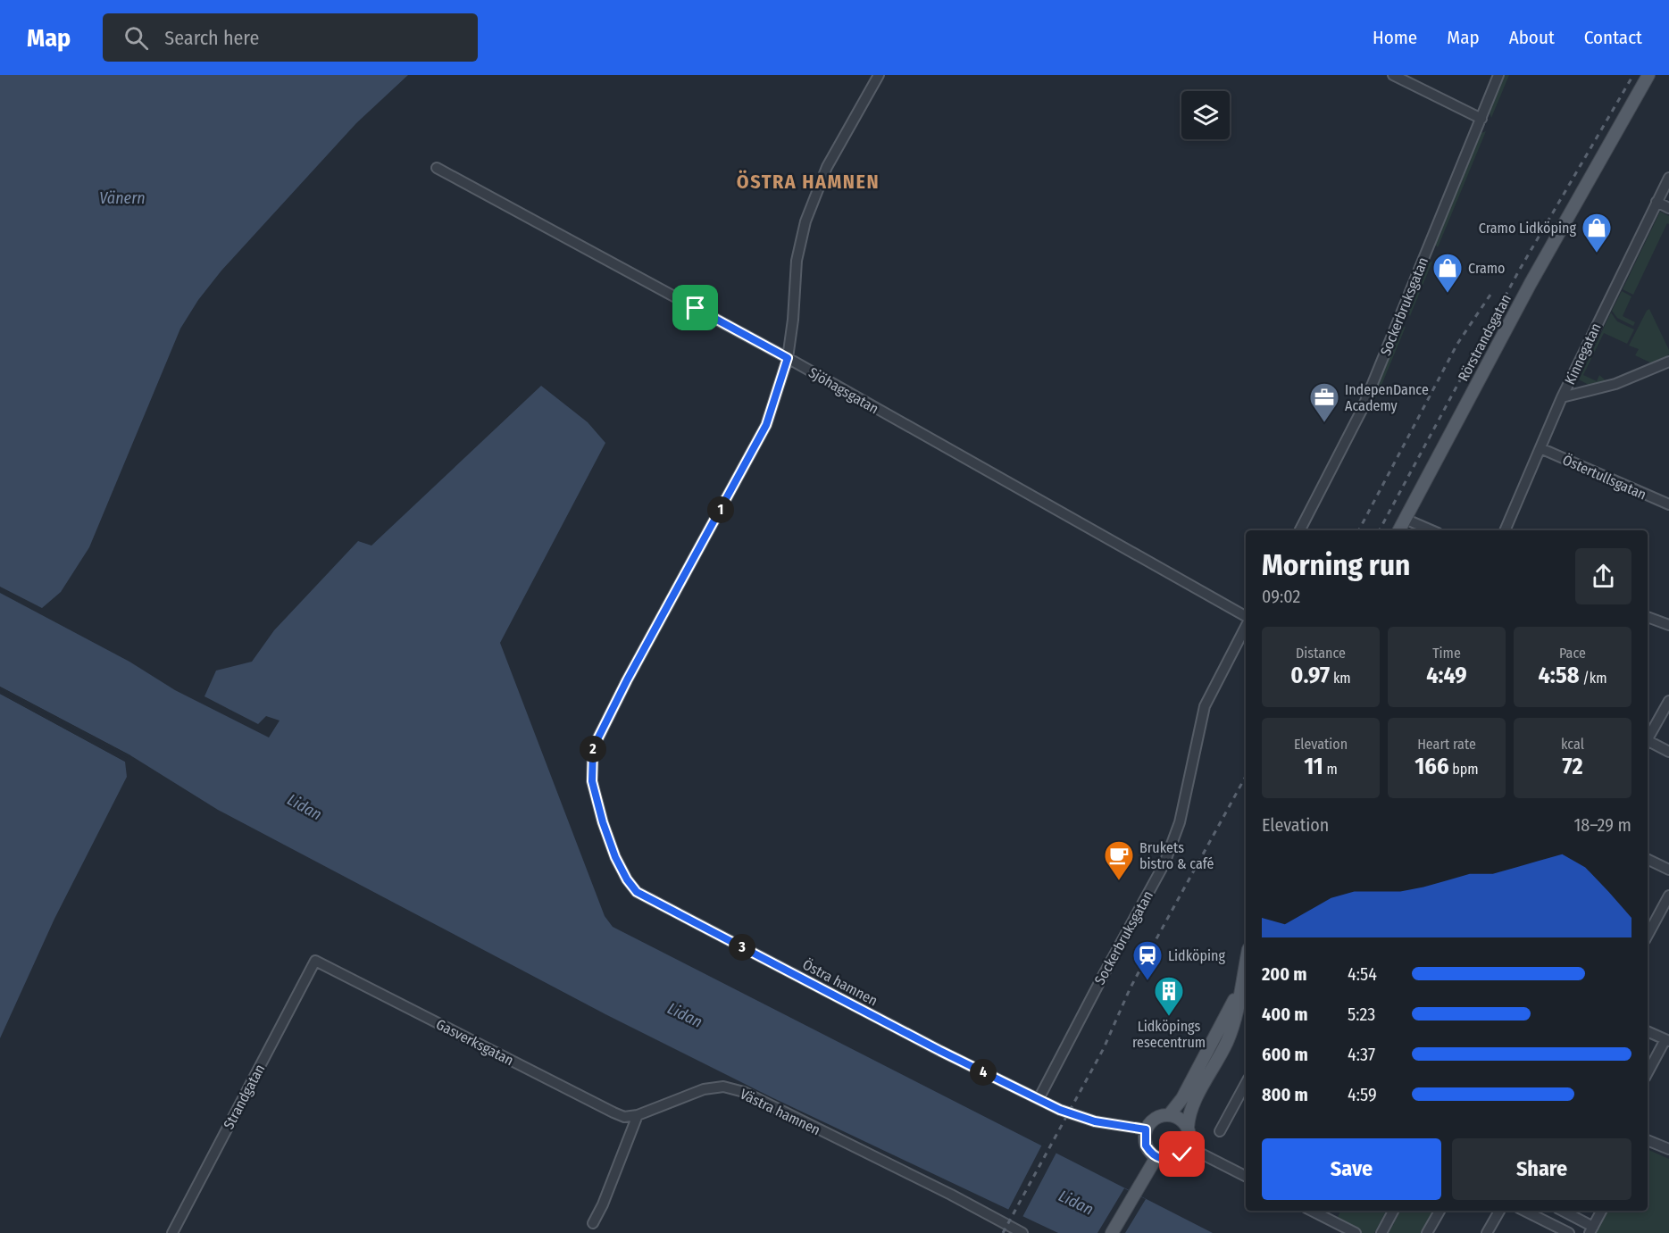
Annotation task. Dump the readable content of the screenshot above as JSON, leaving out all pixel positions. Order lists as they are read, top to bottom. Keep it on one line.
{"streets":{"main road":["Rörstrandsgatan"],"street":["Sockerbruksgatan","Kinnegatan","Sjöhagsgatan","Östertullsgatan","Östra hamnen","Gasverksgatan","Strandgatan","Västra hamnen"]},"crossings":[["Sockerbruksgatan","Östra hamnen"],["Kinnegatan","Östertullsgatan"],["Sjöhagsgatan","Östra hamnen"],["Gasverksgatan","Strandgatan"],["Gasverksgatan","Västra hamnen"]],"districts":["ÖSTRA HAMNEN"],"water":["Vänern","Lidan"],"places":{"shop":["Cramo Lidköping","Cramo"],"office":["IndepenDance Academy"],"cafe":["Brukets bistro & café"],"station":["Lidköping"],"building":["Lidköpings resecentrum"]},"page":{"header":"Map","search":"Search here","nav":["Home","Map","About","Contact"],"pins":["1","2","3","4"],"heading":["Morning run","09:02"],"stats":[["Distance","0.97 km"],["Time","4:49"],["Pace","4:58 /km"],["Elevation","11 m"],["Heart rate","166 bpm"],["kcal","72"]],"chart":["Elevation","18–29 m"],"list":[{"name":"200 m","note":"4:54"},{"name":"400 m","note":"5:23"},{"name":"600 m","note":"4:37"},{"name":"800 m","note":"4:59"}],"buttons":["Save","Share"]}}
